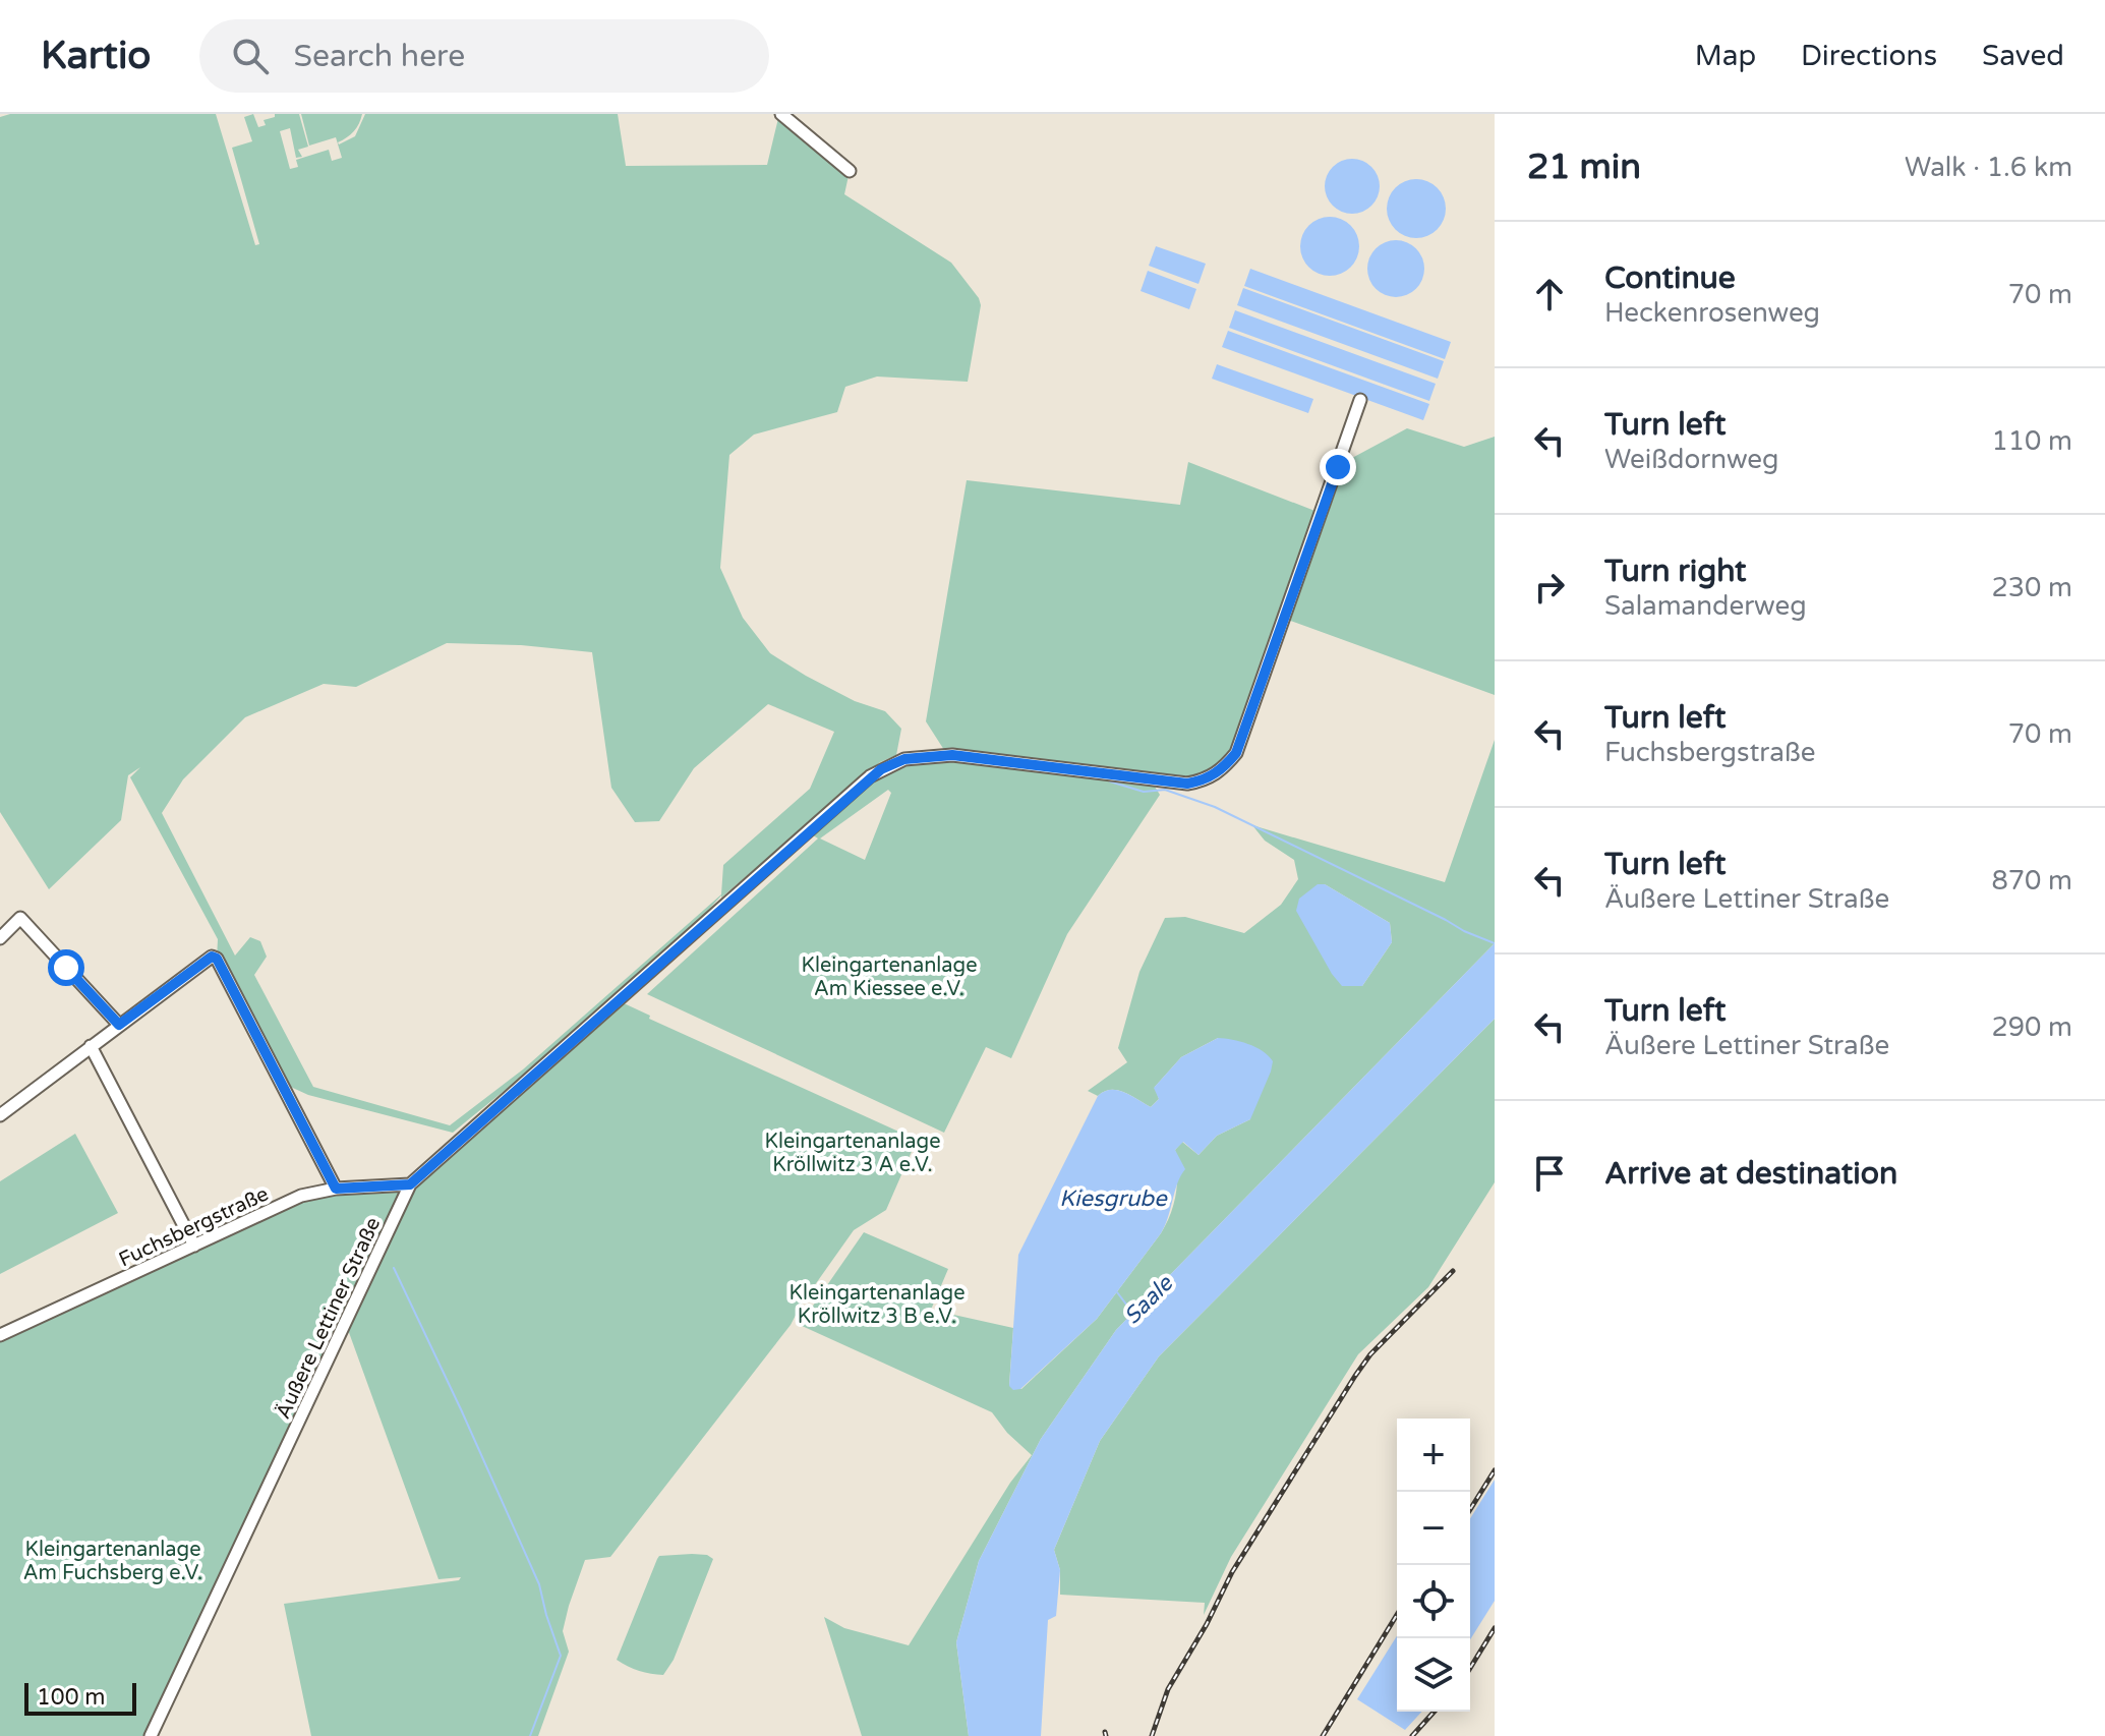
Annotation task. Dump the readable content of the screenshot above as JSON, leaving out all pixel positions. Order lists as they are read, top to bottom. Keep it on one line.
{"streets":{"street":["Fuchsbergstraße","Äußere Lettiner Straße"]},"crossings":[["Fuchsbergstraße","Äußere Lettiner Straße"]],"water":["Kiesgrube","Saale"],"parks":["Kleingartenanlage Am Kiessee e.V.","Kleingartenanlage Kröllwitz 3 A e.V.","Kleingartenanlage Kröllwitz 3 B e.V.","Kleingartenanlage Am Fuchsberg e.V."],"scale_bar":"100 m","page":{"header":"Kartio","search":"Search here","nav":["Map","Directions","Saved"],"heading":["21 min","Walk · 1.6 km"],"list":[["Continue","Heckenrosenweg","70 m"],["Turn left","Weißdornweg","110 m"],["Turn right","Salamanderweg","230 m"],["Turn left","Fuchsbergstraße","70 m"],["Turn left","Äußere Lettiner Straße","870 m"],["Turn left","Äußere Lettiner Straße","290 m"],"Arrive at destination"],"map_buttons":["+","−"],"scale":"100 m"}}
